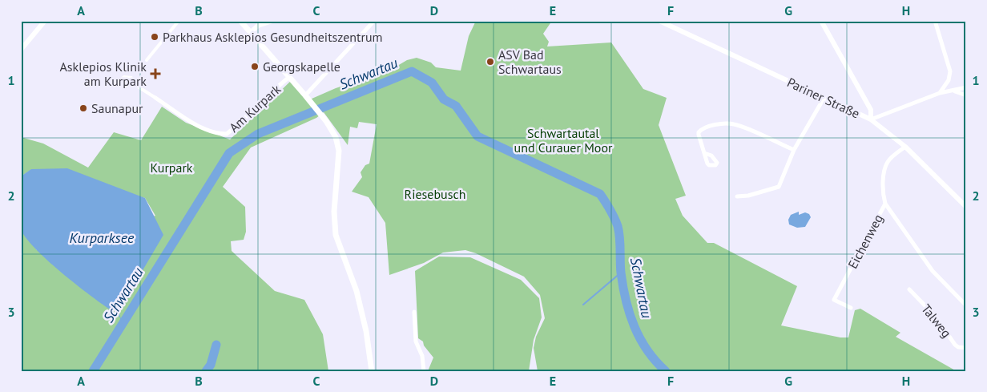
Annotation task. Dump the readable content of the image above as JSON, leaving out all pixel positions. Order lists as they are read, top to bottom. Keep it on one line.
{"streets":{"street":["Pariner Straße","Am Kurpark","Eichenweg","Talweg"]},"crossings":[["Pariner Straße","Eichenweg"]],"water":["Schwartau","Kurparksee"],"parks":["Schwartautal und Curauer Moor","Kurpark","Riesebusch"],"places":{"other":["Parkhaus Asklepios Gesundheitszentrum","ASV Bad Schwartaus","Georgskapelle","Saunapur"],"health":["Asklepios Klinik am Kurpark"]},"grid":{"columns":["A","B","C","D","E","F","G","H"],"rows":["1","2","3"]}}
